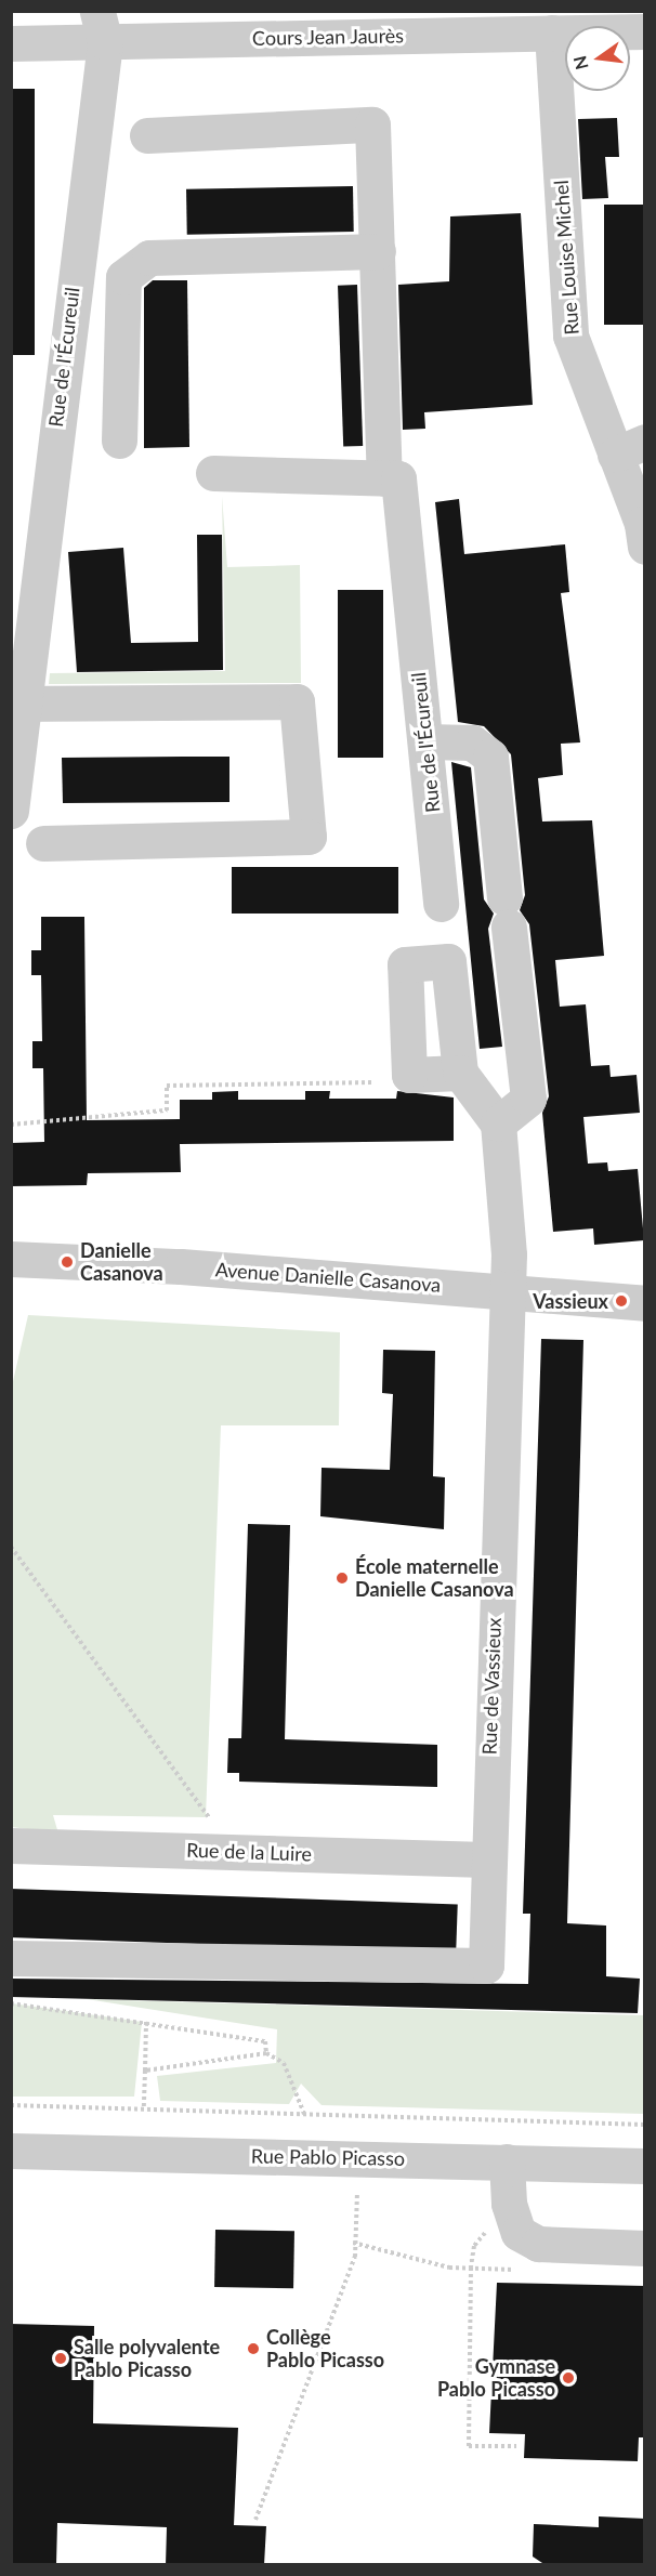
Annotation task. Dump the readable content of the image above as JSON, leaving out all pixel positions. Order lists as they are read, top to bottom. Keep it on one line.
{"streets":{"street":["Cours Jean Jaurès","Rue Louise Michel","Rue de l'Écureuil","Avenue Danielle Casanova","Rue de Vassieux","Rue de la Luire","Rue Pablo Picasso"]},"crossings":[["Cours Jean Jaurès","Rue Louise Michel"],["Cours Jean Jaurès","Rue de l'Écureuil"],["Avenue Danielle Casanova","Rue de Vassieux"],["Rue de Vassieux","Rue de la Luire"]],"places":["Danielle Casanova","Vassieux","École maternelle Danielle Casanova","Collège Pablo Picasso","Salle polyvalente Pablo Picasso","Gymnase Pablo Picasso"],"north":"left"}
